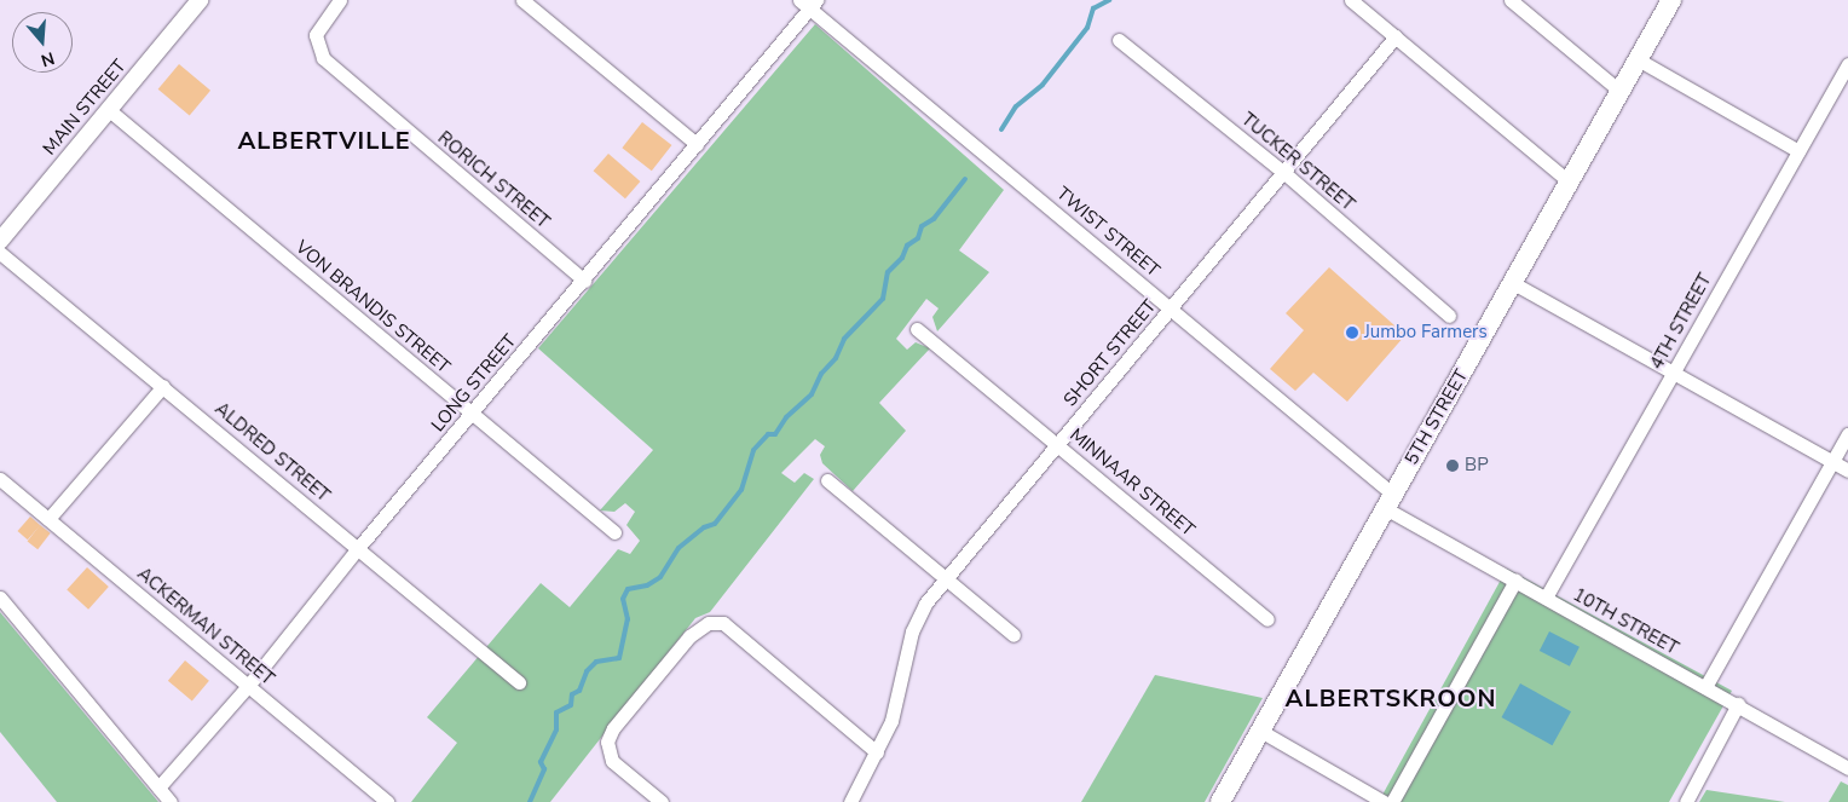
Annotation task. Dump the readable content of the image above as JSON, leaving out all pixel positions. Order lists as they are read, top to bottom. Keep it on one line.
{"streets":{"main road":["5TH STREET"],"street":["MAIN STREET","TUCKER STREET","RORICH STREET","TWIST STREET","VON BRANDIS STREET","4TH STREET","SHORT STREET","LONG STREET","ALDRED STREET","MINNAAR STREET","10TH STREET","ACKERMAN STREET"]},"crossings":[["MAIN STREET","VON BRANDIS STREET"],["TUCKER STREET","SHORT STREET"],["RORICH STREET","LONG STREET"],["TWIST STREET","SHORT STREET"],["TWIST STREET","LONG STREET"],["TWIST STREET","5TH STREET"],["TWIST STREET","10TH STREET"],["VON BRANDIS STREET","LONG STREET"],["4TH STREET","10TH STREET"],["SHORT STREET","MINNAAR STREET"],["LONG STREET","ALDRED STREET"],["LONG STREET","ACKERMAN STREET"],["5TH STREET","10TH STREET"]],"districts":["ALBERTVILLE","ALBERTSKROON"],"places":["Jumbo Farmers","BP"],"north":"bottom"}
